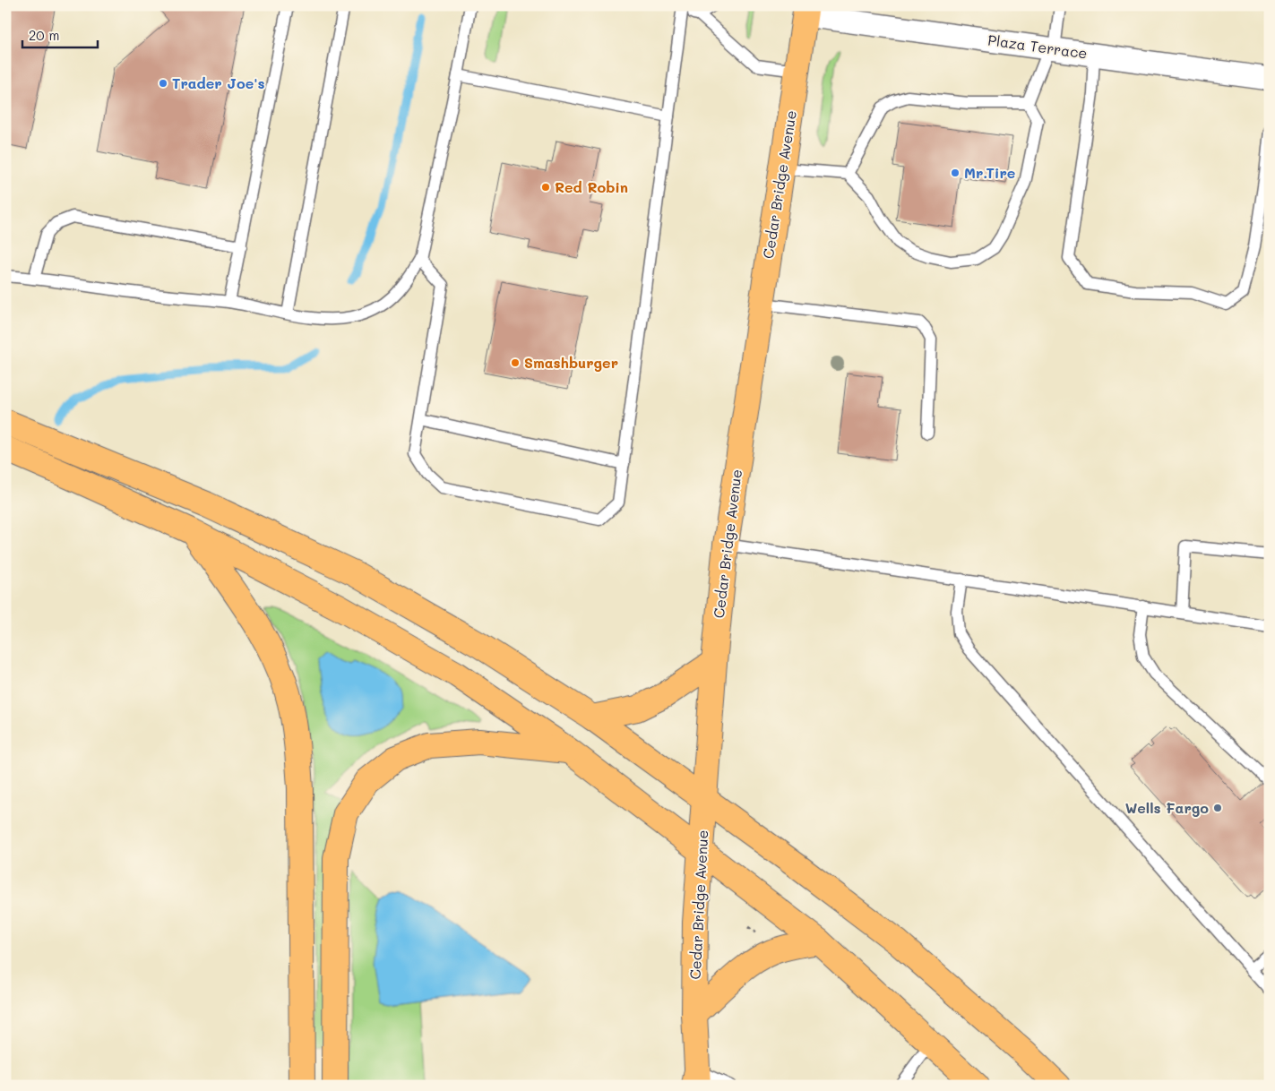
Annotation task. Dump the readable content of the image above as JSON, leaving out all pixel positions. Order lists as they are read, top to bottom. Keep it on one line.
{"streets":{"main road":["Cedar Bridge Avenue"],"street":["Plaza Terrace"]},"crossings":[["Plaza Terrace","Cedar Bridge Avenue"]],"places":["Trader Joe's","Mr.Tire","Red Robin","Smashburger","Wells Fargo"],"scale_bar":"20 m"}
